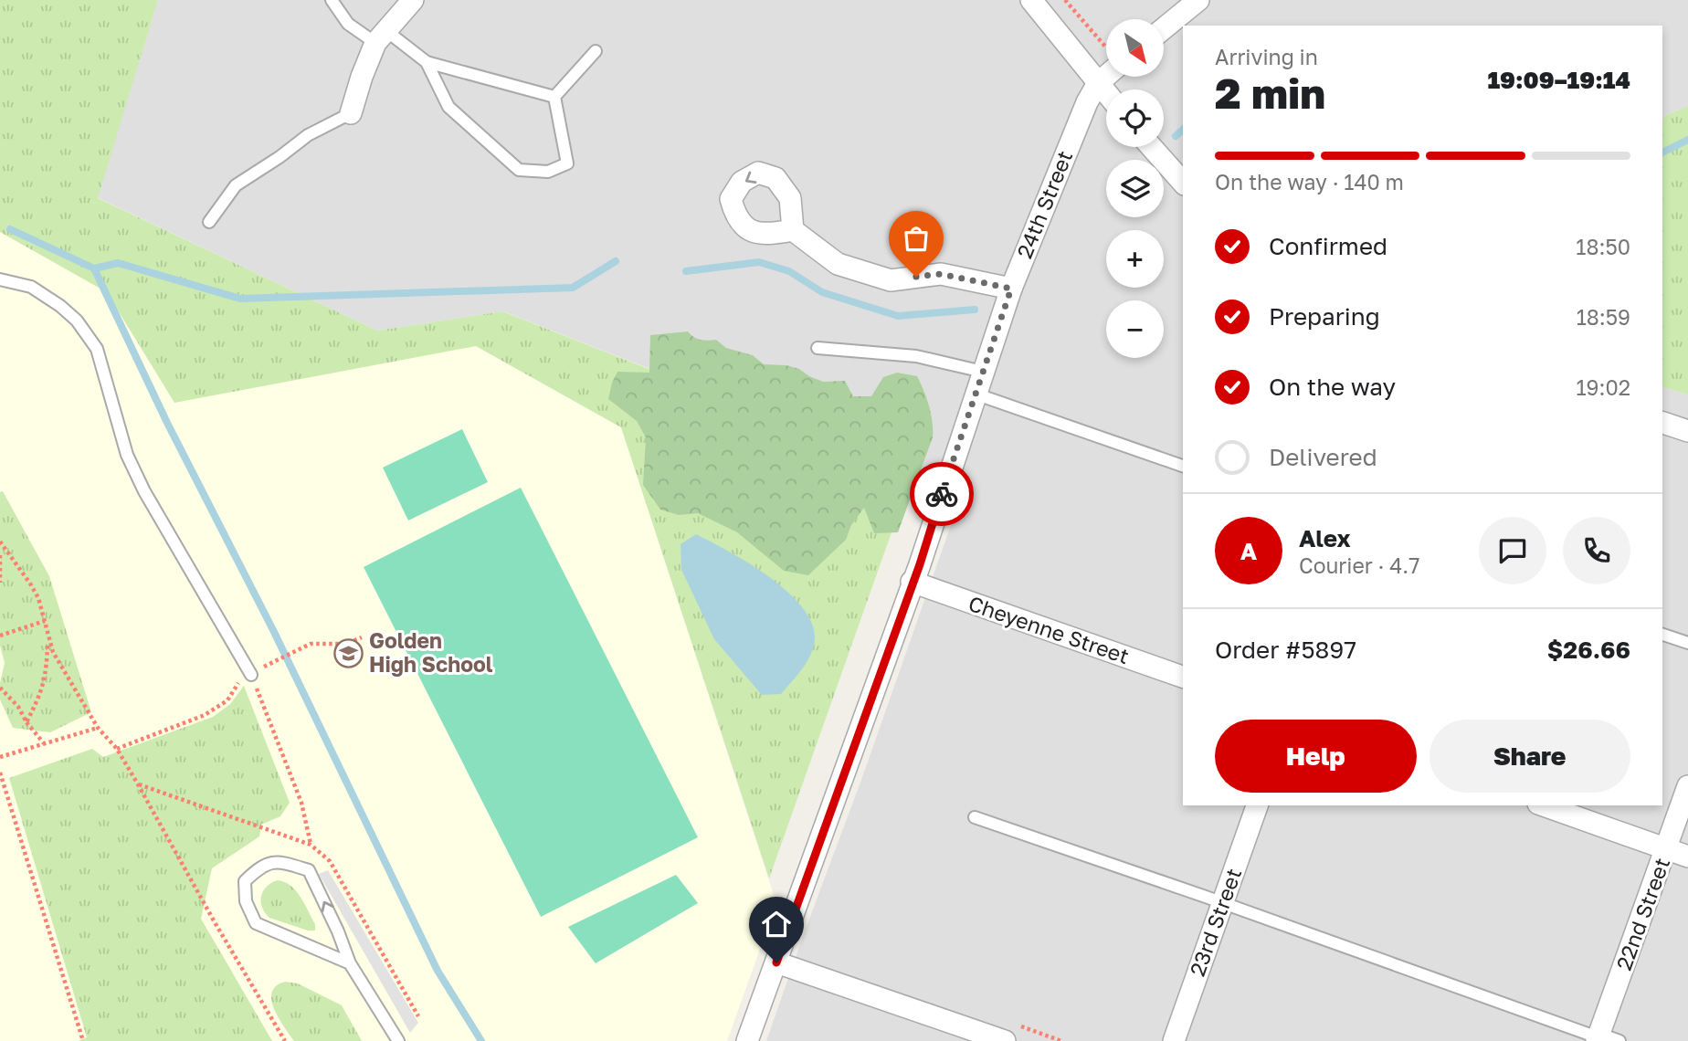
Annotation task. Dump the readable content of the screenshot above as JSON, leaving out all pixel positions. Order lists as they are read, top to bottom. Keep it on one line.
{"streets":{"street":["24th Street","Cheyenne Street","22nd Street","23rd Street"]},"crossings":[["24th Street","Cheyenne Street"]],"places":{"school or university":["Golden High School"]},"north":"bottom right","page":{"map_buttons":["+","−"],"heading":["2 min","Arriving in","19:09–19:14"],"panel":["Alex","Courier · 4.7","Order #5897","$26.66"],"bar":"On the way · 140 m","list":[["Confirmed","18:50"],["Preparing","18:59"],["On the way","19:02"],"Delivered"],"round":"A","buttons":["Help","Share"]}}
